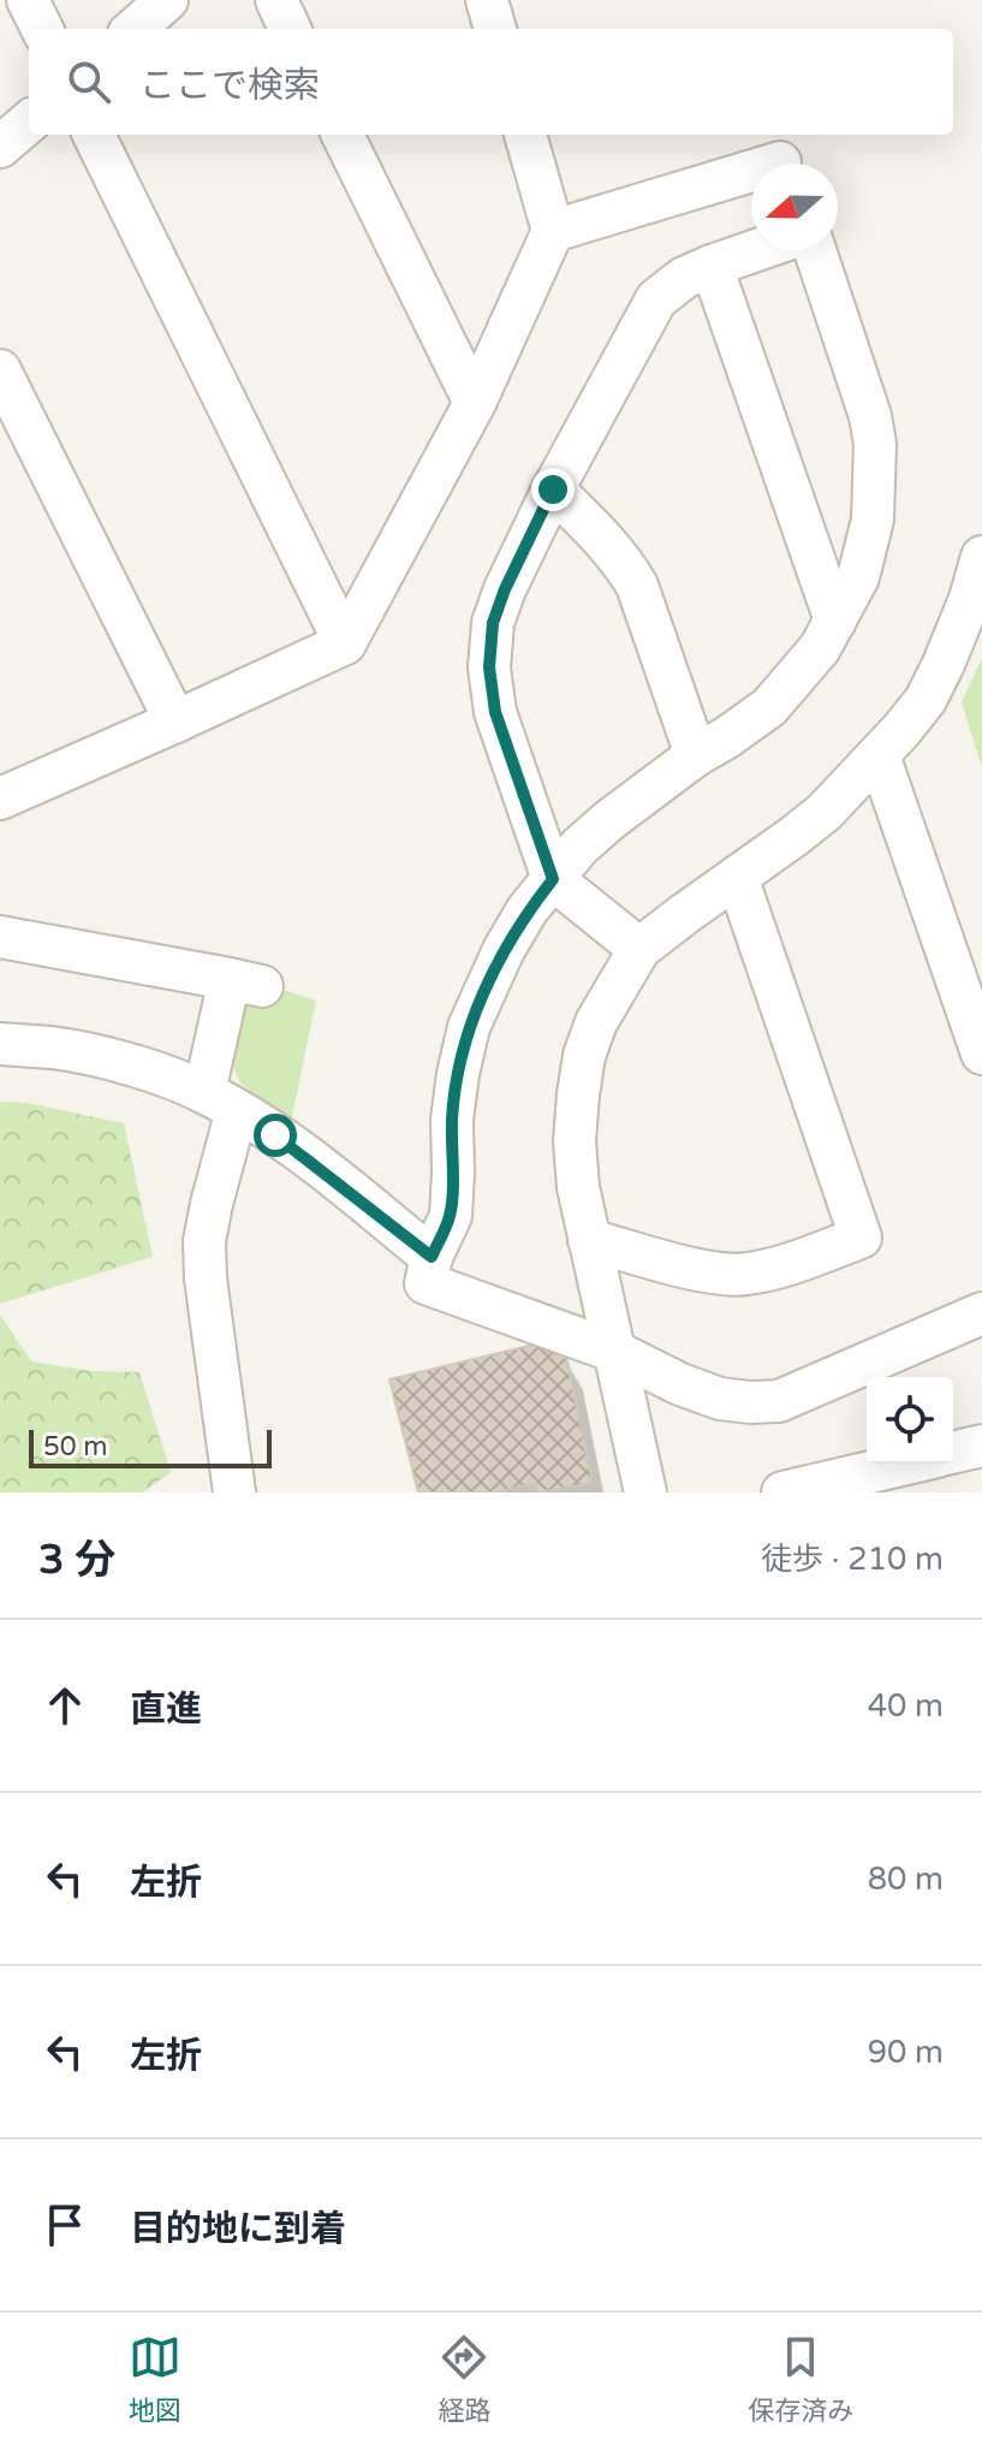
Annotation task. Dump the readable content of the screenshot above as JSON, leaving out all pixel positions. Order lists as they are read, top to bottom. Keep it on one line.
{"scale_bar":"50 m","north":"left","page":{"search":"ここで検索","scale":"50 m","heading":["3 分","徒歩 · 210 m"],"list":[["直進","40 m"],["左折","80 m"],["左折","90 m"],"目的地に到着"],"nav":["地図","経路","保存済み"]}}
